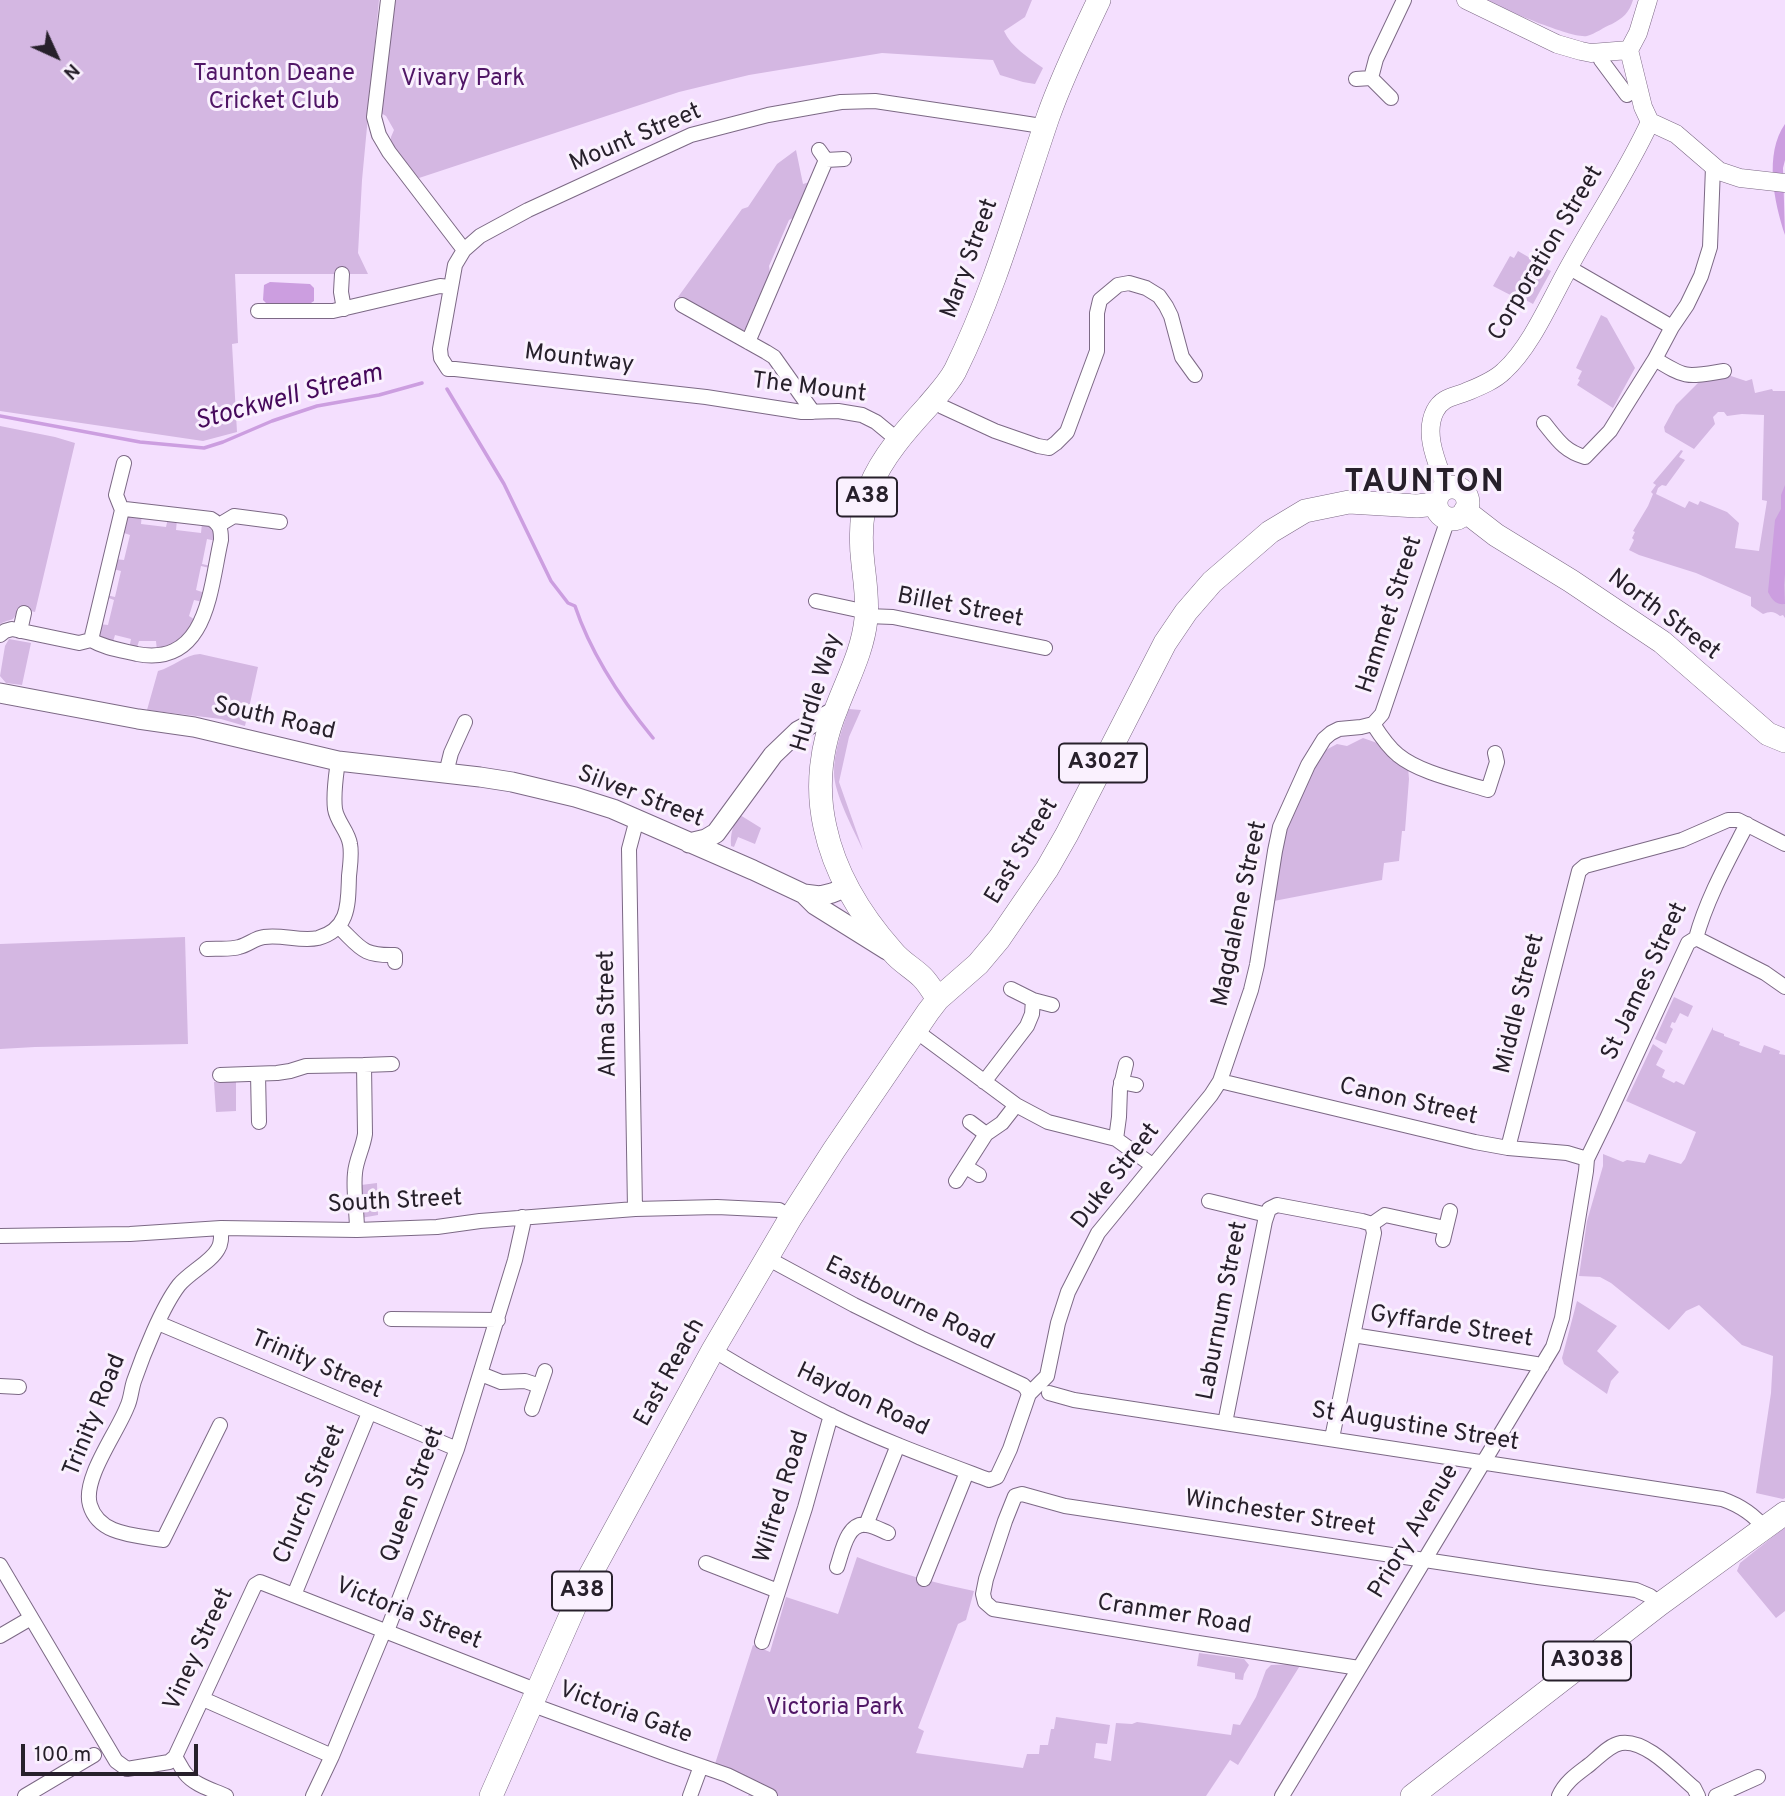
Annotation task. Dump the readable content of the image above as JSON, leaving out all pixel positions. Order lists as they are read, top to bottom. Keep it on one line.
{"streets":{"main road":["Mary Street","A38","North Street","Hurdle Way","South Road","A3027","Silver Street","East Street","East Reach","A3038"],"street":["Mount Street","Corporation Street","Mountway","The Mount","Billet Street","Hammet Street","Magdalene Street","St James Street","Middle Street","Alma Street","Canon Street","Duke Street","South Street","Eastbourne Road","Laburnum Street","Gyffarde Street","Trinity Street","Haydon Road","Trinity Road","St Augustine Street","Church Street","Queen Street","Wilfred Road","Winchester Street","Priory Avenue","Victoria Street","Cranmer Road","Viney Street","Victoria Gate"]},"crossings":[["Mount Street","Mary Street"],["Mount Street","A38"],["Corporation Street","Hammet Street"],["Corporation Street","North Street"],["Corporation Street","East Street"],["Mary Street","A38"],["Mountway","The Mount"],["The Mount","A38"],["A38","Billet Street"],["A38","Hurdle Way"],["Billet Street","Hurdle Way"],["Hammet Street","North Street"],["Hammet Street","East Street"],["Hammet Street","Magdalene Street"],["North Street","East Street"],["Hurdle Way","Silver Street"],["Hurdle Way","East Street"],["Hurdle Way","East Reach"],["South Road","Silver Street"],["Silver Street","Alma Street"],["East Street","East Reach"],["Magdalene Street","Canon Street"],["Magdalene Street","Duke Street"],["St James Street","Middle Street"],["St James Street","Canon Street"],["St James Street","Priory Avenue"],["Middle Street","Canon Street"],["Alma Street","South Street"],["Canon Street","Duke Street"],["Canon Street","Priory Avenue"],["Duke Street","Eastbourne Road"],["Duke Street","Haydon Road"],["Duke Street","St Augustine Street"],["South Street","East Reach"],["South Street","Trinity Road"],["South Street","Queen Street"],["Eastbourne Road","East Reach"],["Eastbourne Road","St Augustine Street"],["Laburnum Street","St Augustine Street"],["Gyffarde Street","Priory Avenue"],["Trinity Street","Trinity Road"],["Trinity Street","Church Street"],["Trinity Street","Queen Street"],["East Reach","Haydon Road"],["East Reach","Victoria Street"],["East Reach","Victoria Gate"],["Haydon Road","Wilfred Road"],["St Augustine Street","Priory Avenue"],["St Augustine Street","A3038"],["Church Street","Victoria Street"],["Queen Street","Victoria Street"],["Winchester Street","Priory Avenue"],["Winchester Street","Cranmer Road"],["Winchester Street","A3038"],["Priory Avenue","Cranmer Road"],["Victoria Street","Viney Street"],["Victoria Street","Victoria Gate"]],"districts":["TAUNTON"],"water":["Stockwell Stream"],"parks":["Taunton Deane Cricket Club","Vivary Park","Victoria Park"],"scale_bar":"100 m","north":"bottom right"}
